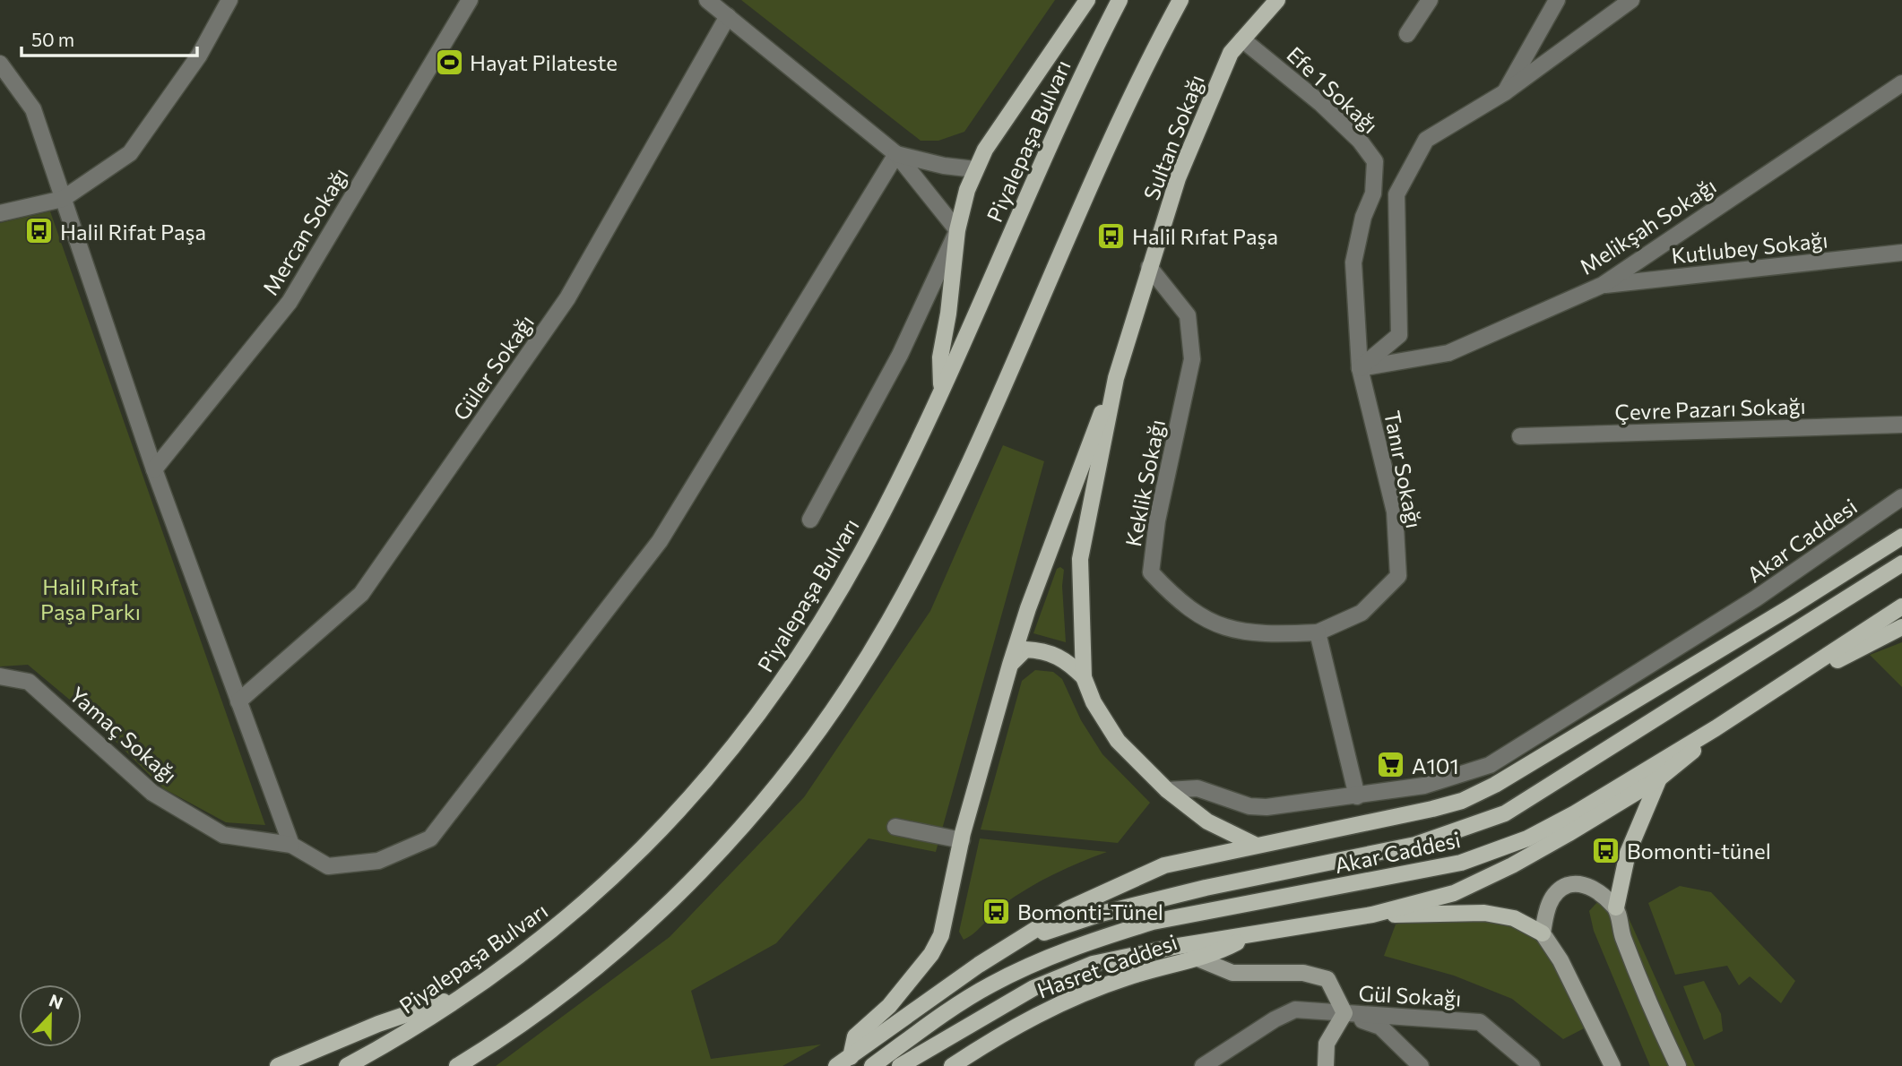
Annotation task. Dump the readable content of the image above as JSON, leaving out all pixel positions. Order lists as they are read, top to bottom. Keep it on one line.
{"streets":{"main road":["Sultan Sokağı","Piyalepaşa Bulvarı","Akar Caddesi","Hasret Caddesi"],"street":["Efe 1 Sokağı","Melikşah Sokağı","Mercan Sokağı","Kutlubey Sokağı","Güler Sokağı","Çevre Pazarı Sokağı","Tanır Sokağı","Keklik Sokağı","Yamaç Sokağı","Gül Sokağı"]},"crossings":[["Efe 1 Sokağı","Sultan Sokağı"],["Efe 1 Sokağı","Melikşah Sokağı"],["Efe 1 Sokağı","Tanır Sokağı"],["Sultan Sokağı","Keklik Sokağı"],["Melikşah Sokağı","Kutlubey Sokağı"],["Melikşah Sokağı","Tanır Sokağı"],["Tanır Sokağı","Keklik Sokağı"]],"parks":["Halil Rıfat Paşa Parkı"],"places":{"sports":["Hayat Pilateste"],"bus stop":["Halil Rifat Paşa","Halil Rıfat Paşa","Bomonti-tünel","Bomonti-Tünel"],"supermarket":["A101"]},"scale_bar":"50 m","north":"top"}
